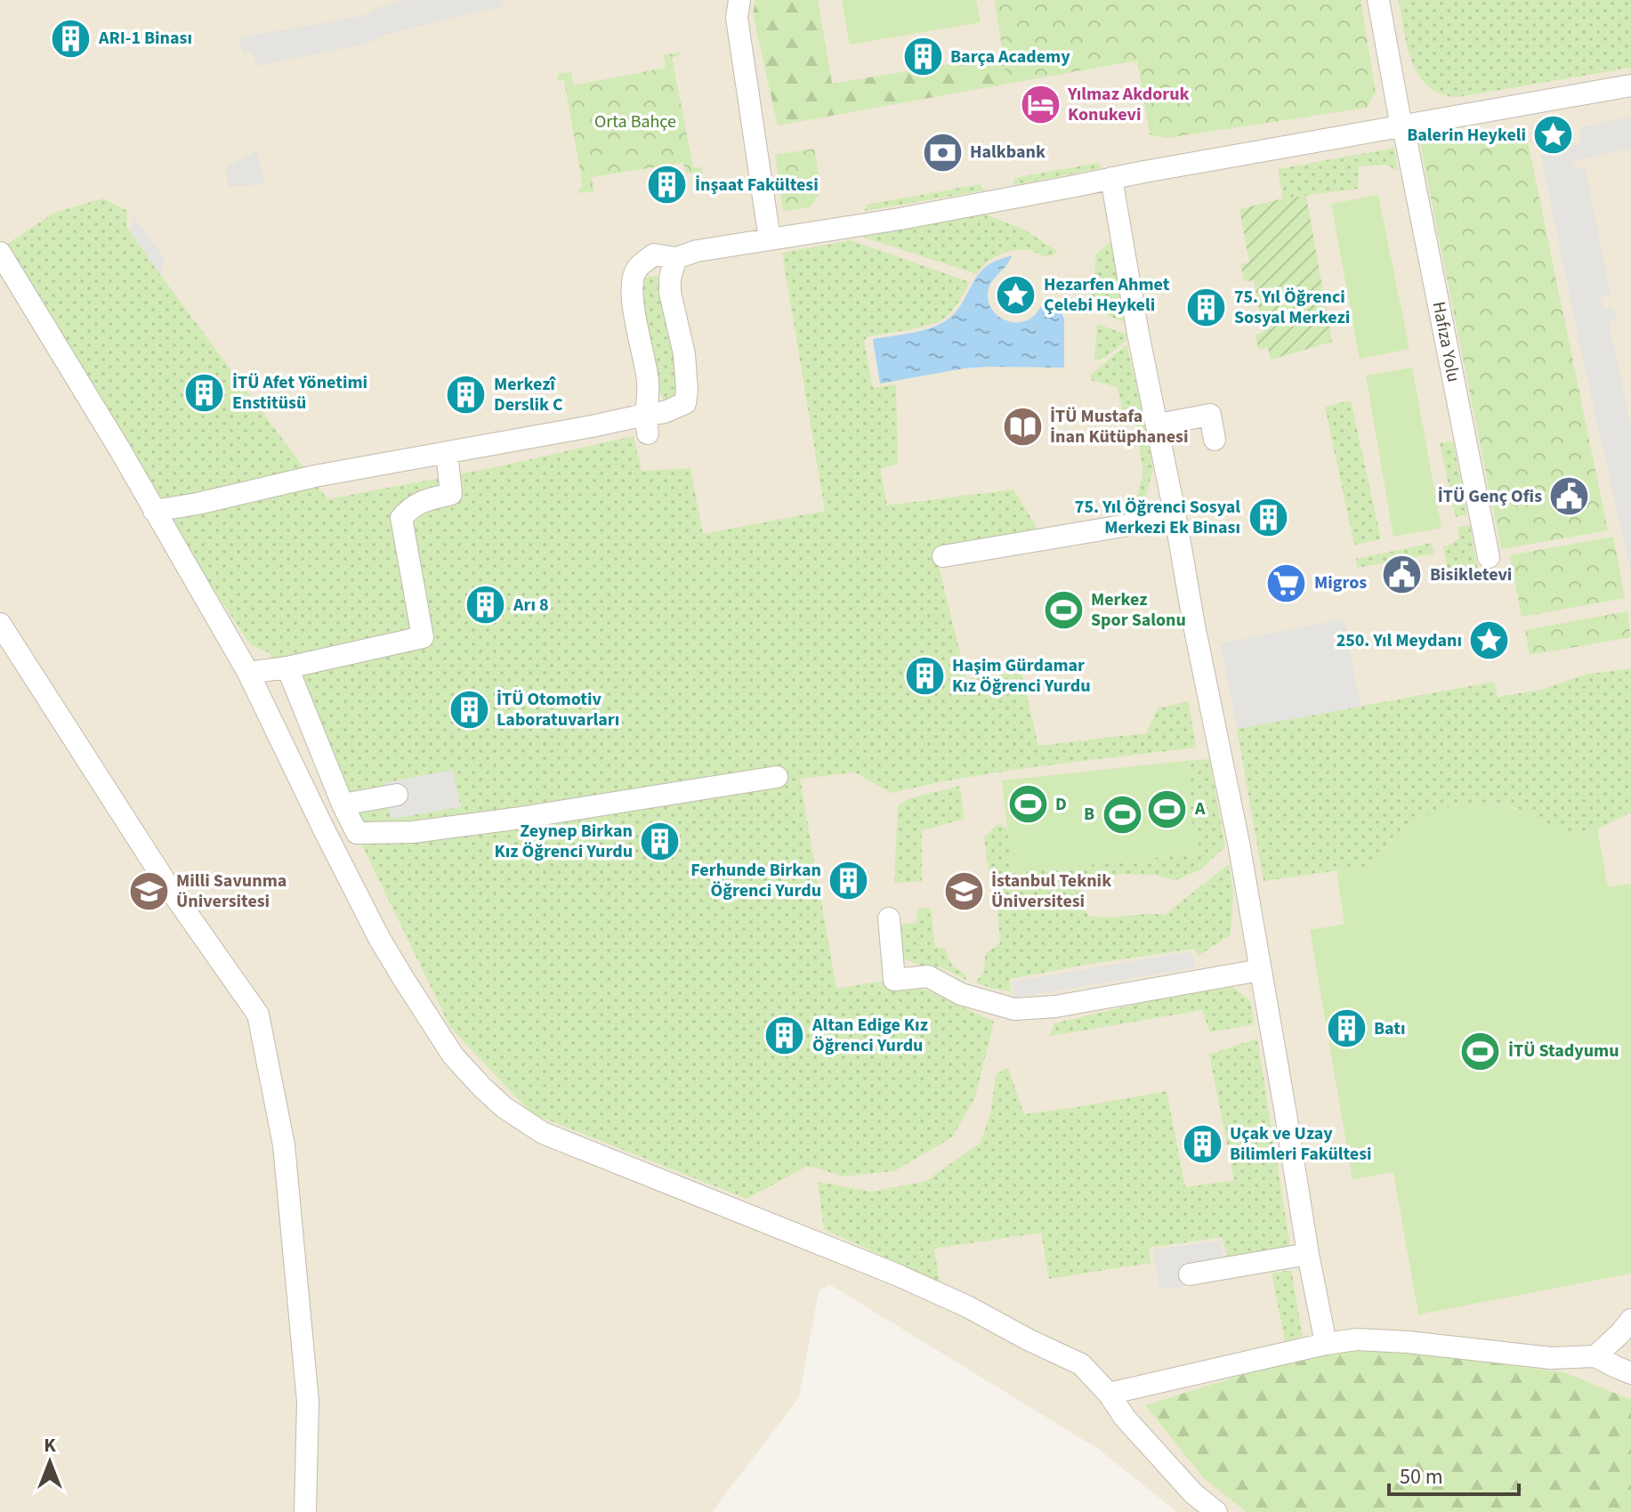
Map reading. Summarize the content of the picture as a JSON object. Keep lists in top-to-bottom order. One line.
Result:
{"streets":{"street":["Hafıza Yolu"]},"parks":["Orta Bahçe"],"places":{"building":["ARI-1 Binası","Barça Academy","İnşaat Fakültesi","75. Yıl Öğrenci Sosyal Merkezi","İTÜ Afet Yönetimi Enstitüsü","Merkezî Derslik C","75. Yıl Öğrenci Sosyal Merkezi Ek Binası","Arı 8","Haşim Gürdamar Kız Öğrenci Yurdu","İTÜ Otomotiv Laboratuvarları","Zeynep Birkan Kız Öğrenci Yurdu","Ferhunde Birkan Öğrenci Yurdu","Batı","Altan Edige Kız Öğrenci Yurdu","Uçak ve Uzay Bilimleri Fakültesi"],"hotel":["Yılmaz Akdoruk Konukevi"],"place":["Balerin Heykeli","Hezarfen Ahmet Çelebi Heykeli","250. Yıl Meydanı"],"bank":["Halkbank"],"library":["İTÜ Mustafa İnan Kütüphanesi"],"public building":["İTÜ Genç Ofis","Bisikletevi"],"supermarket":["Migros"],"sports":["Merkez Spor Salonu","D","A","B","İTÜ Stadyumu"],"school or university":["Milli Savunma Üniversitesi","İstanbul Teknik Üniversitesi"]},"scale_bar":"50 m","north":"top"}
